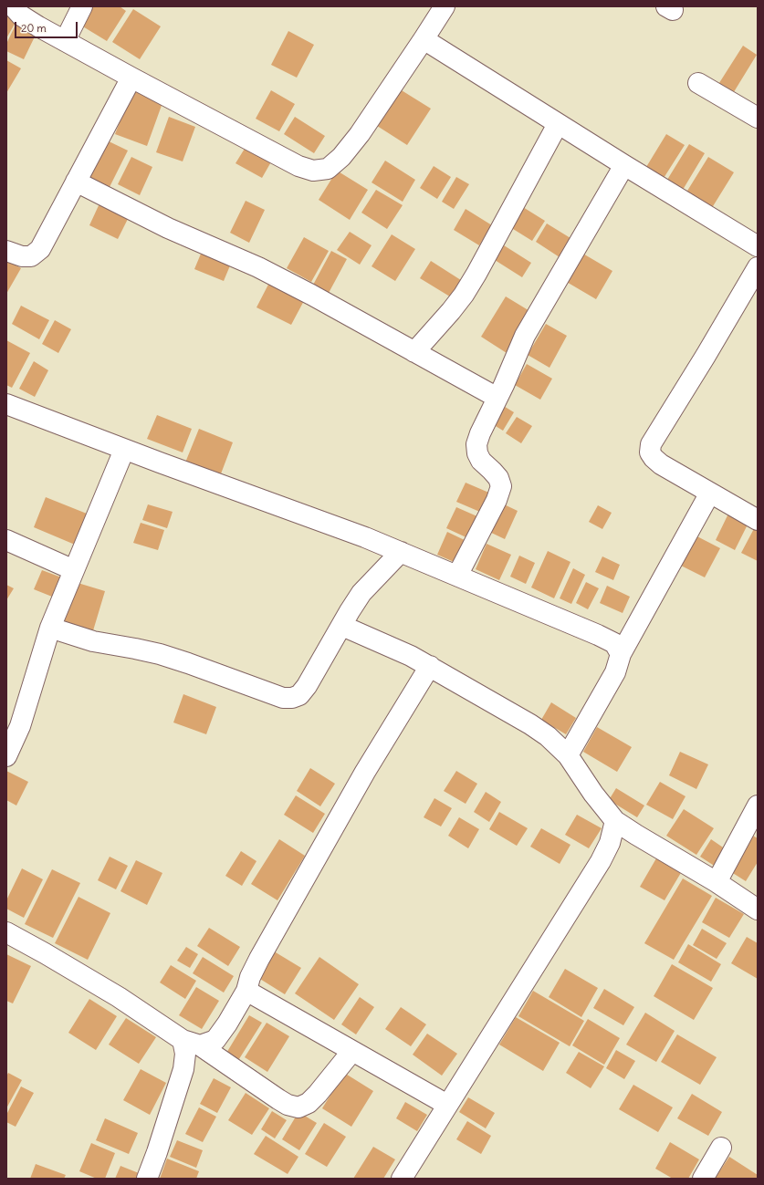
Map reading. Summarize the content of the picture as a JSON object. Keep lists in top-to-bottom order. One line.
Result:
{"scale_bar":"20 m"}
